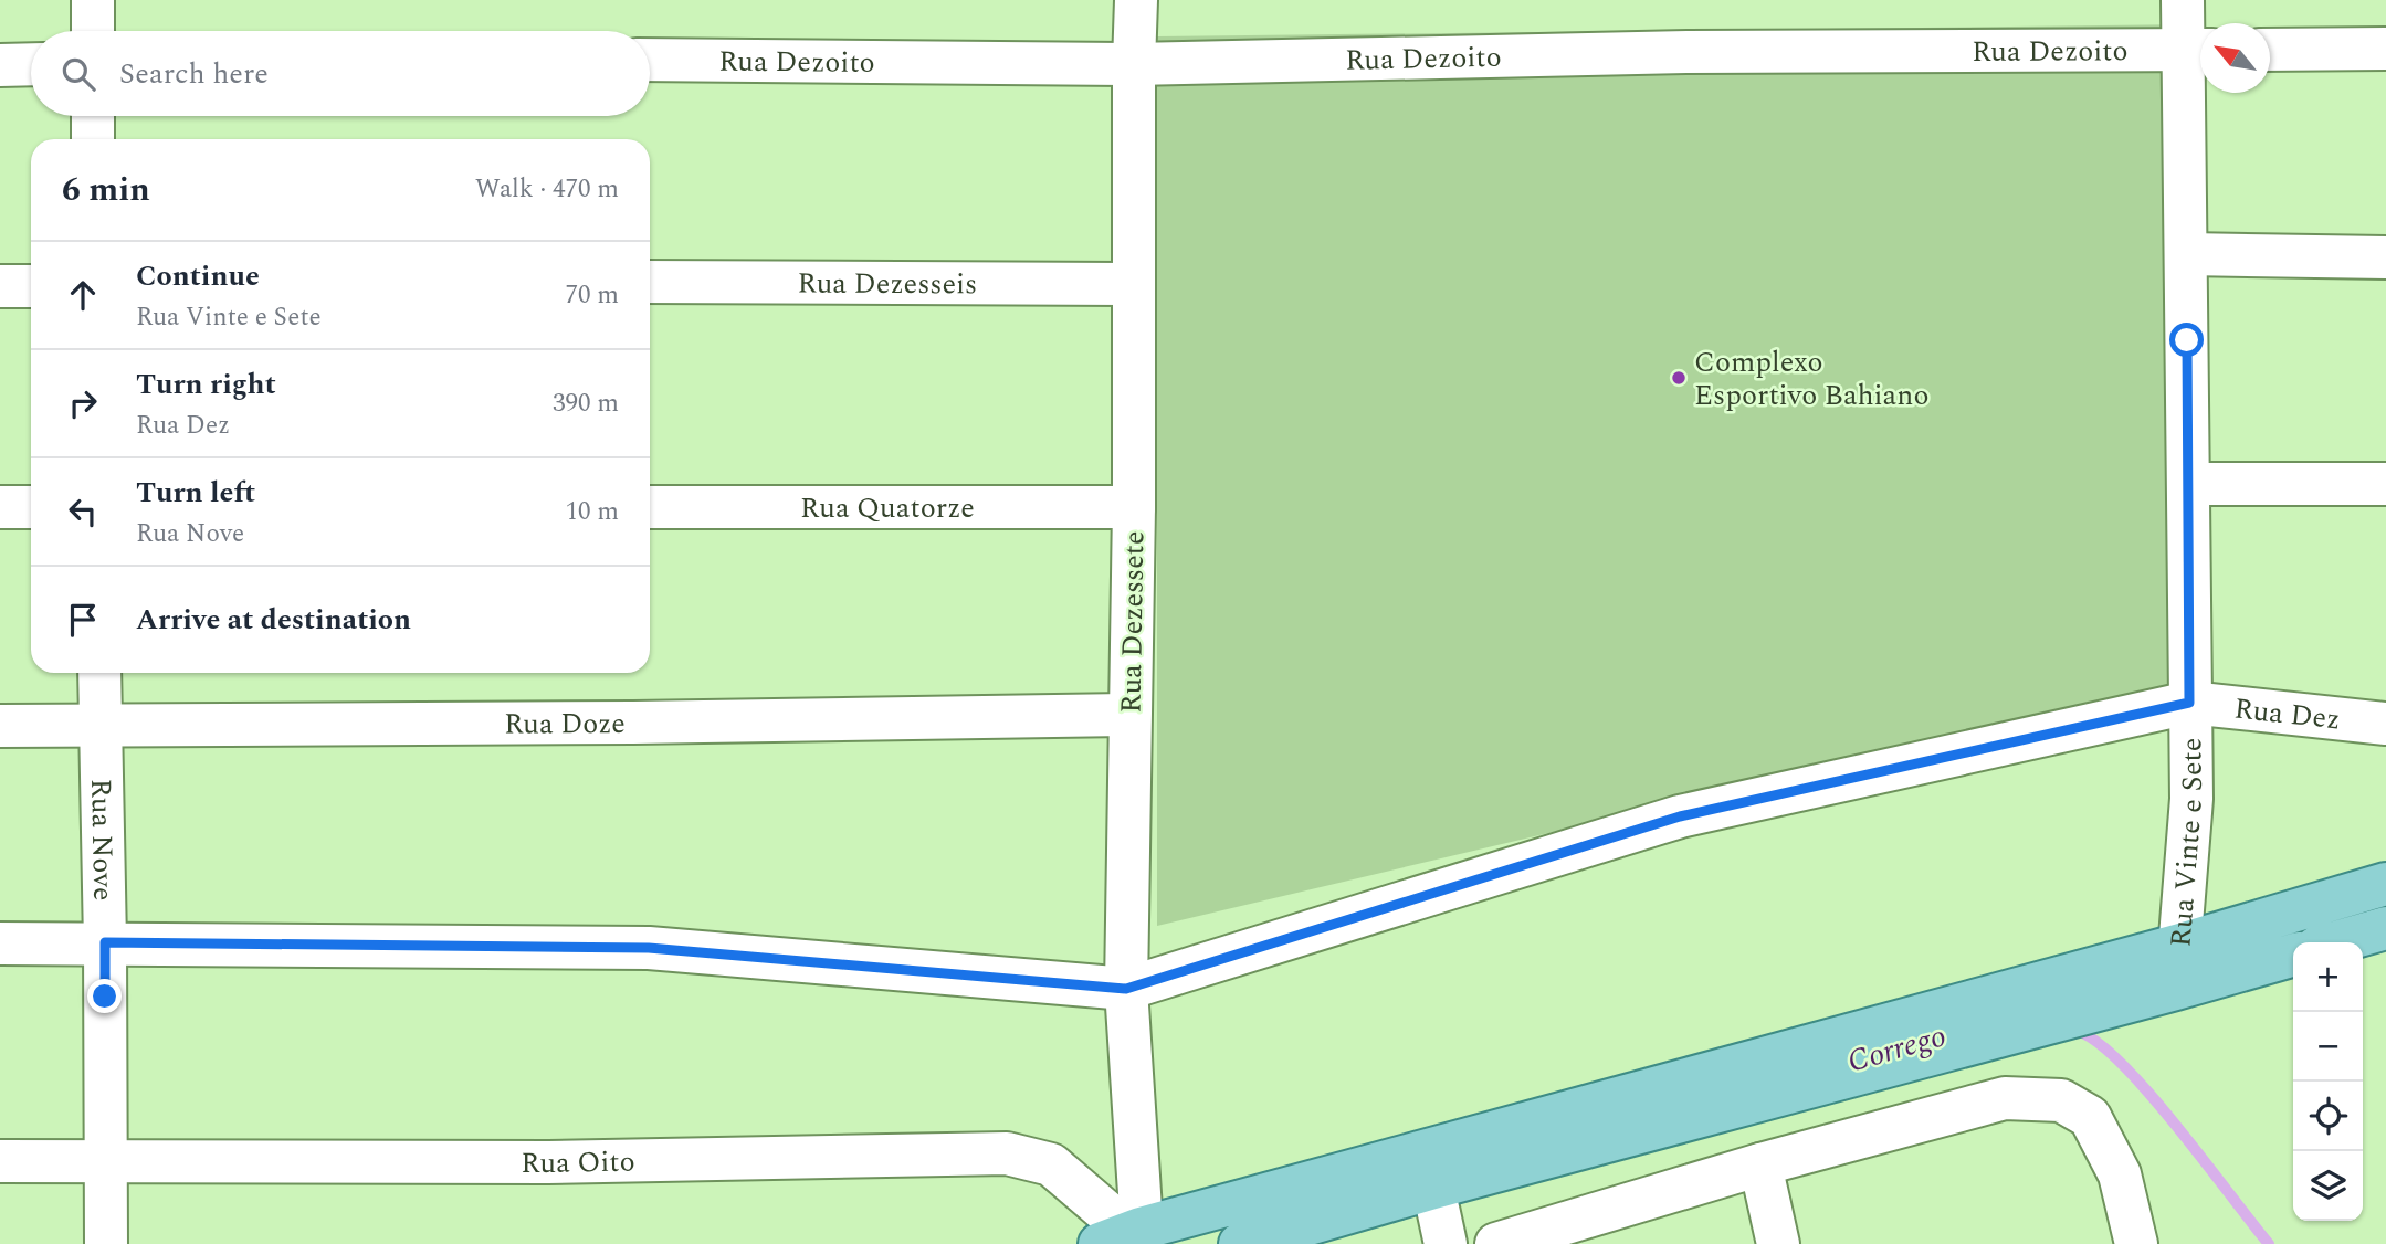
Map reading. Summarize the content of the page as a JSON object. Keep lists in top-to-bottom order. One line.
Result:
{"streets":{"street":["Rua Dezoito","Rua Dezesseis","Rua Quatorze","Rua Dezessete","Rua Dez","Rua Doze","Rua Nove","Rua Vinte e Sete","Rua Oito"]},"crossings":[["Rua Dezoito","Rua Dezessete"],["Rua Dezoito","Rua Vinte e Sete"],["Rua Dezesseis","Rua Dezessete"],["Rua Quatorze","Rua Dezessete"],["Rua Dezessete","Rua Dez"],["Rua Dezessete","Rua Doze"],["Rua Dezessete","Rua Oito"],["Rua Dez","Rua Nove"],["Rua Dez","Rua Vinte e Sete"],["Rua Doze","Rua Nove"],["Rua Nove","Rua Oito"]],"water":["Corrego"],"places":["Complexo Esportivo Bahiano"],"north":"top left","page":{"search":"Search here","heading":["6 min","Walk · 470 m"],"list":[["Continue","Rua Vinte e Sete","70 m"],["Turn right","Rua Dez","390 m"],["Turn left","Rua Nove","10 m"],"Arrive at destination"],"map_buttons":["+","−"]}}
